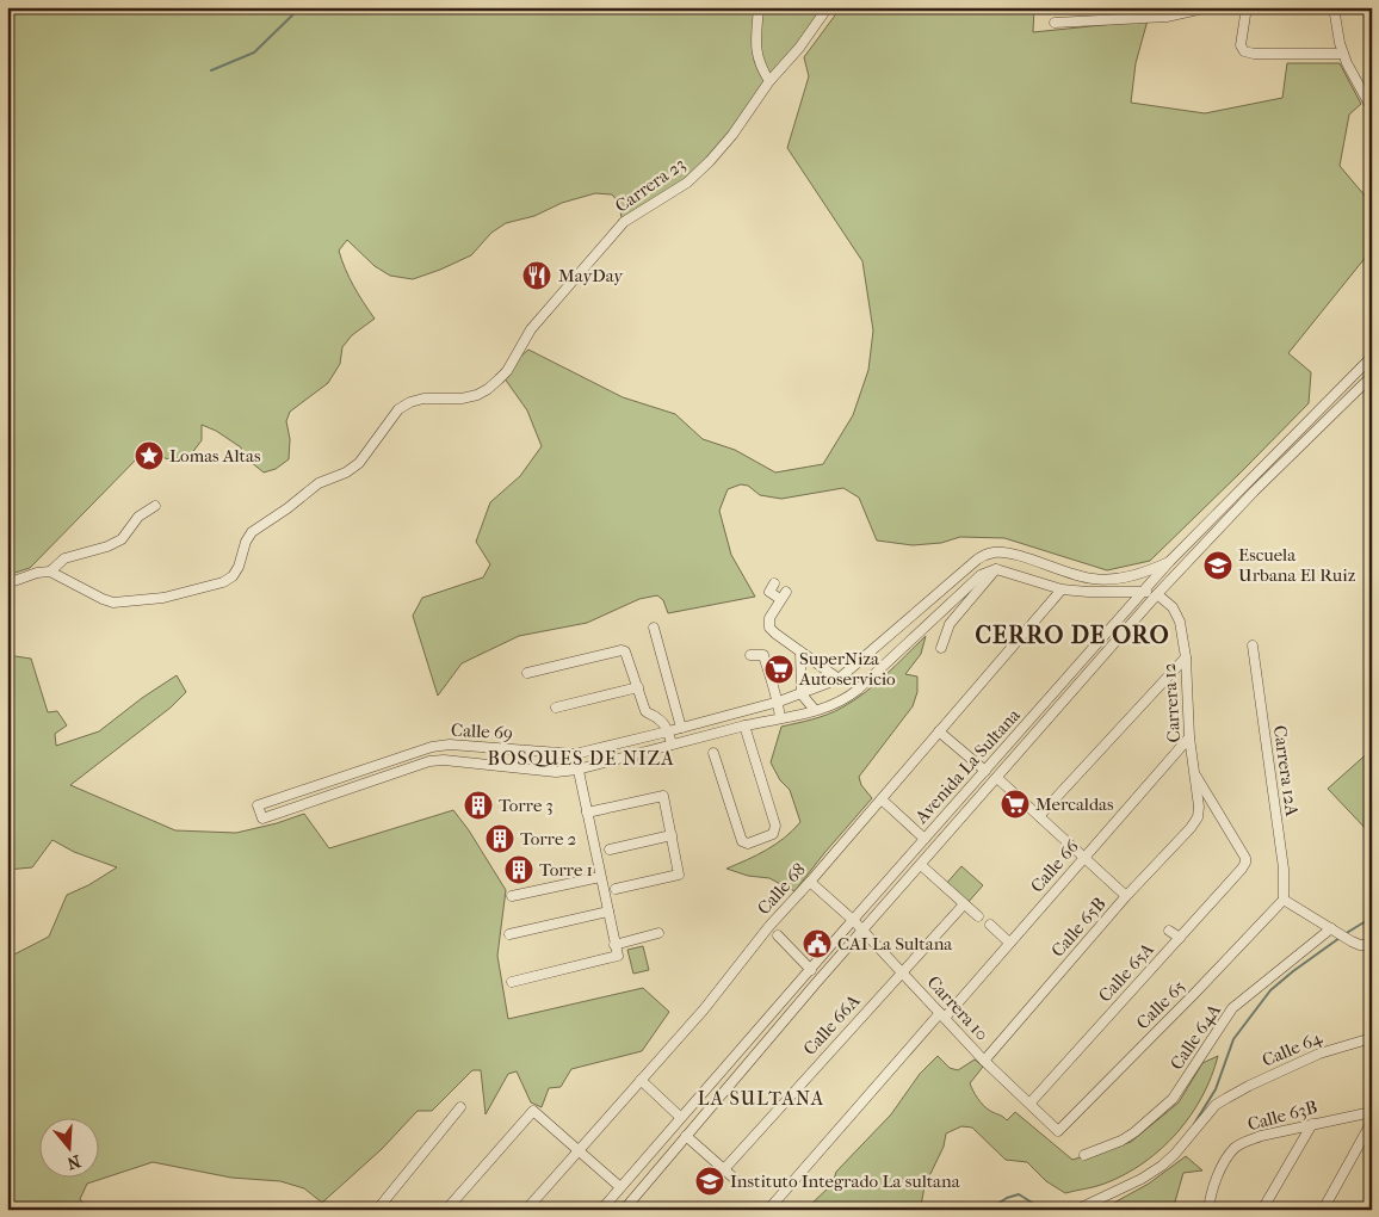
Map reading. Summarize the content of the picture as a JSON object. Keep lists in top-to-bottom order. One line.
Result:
{"streets":{"street":["Carrera 23","Carrera 12","Calle 69","Avenida La Sultana","Carrera 12A","Calle 66","Calle 68","Calle 65B","Calle 65A","Calle 65","Carrera 10","Calle 66A","Calle 64A","Calle 64","Calle 63B"]},"crossings":[["Carrera 12","Avenida La Sultana"],["Carrera 12","Calle 66"],["Carrera 12","Calle 65B"],["Carrera 12","Calle 65A"],["Avenida La Sultana","Carrera 10"],["Carrera 12A","Calle 65"],["Calle 66","Carrera 10"],["Calle 68","Carrera 10"],["Calle 65B","Carrera 10"],["Calle 65A","Carrera 10"],["Calle 65","Carrera 10"],["Carrera 10","Calle 66A"]],"districts":["CERRO DE ORO","BOSQUES DE NIZA","LA SULTANA"],"places":{"restaurant":["MayDay"],"place":["Lomas Altas"],"school or university":["Escuela Urbana El Ruiz","Instituto Integrado La sultana"],"supermarket":["SuperNiza Autoservicio","Mercaldas"],"building":["Torre 3","Torre 2","Torre 1"],"public building":["CAI La Sultana"]},"north":"bottom"}
